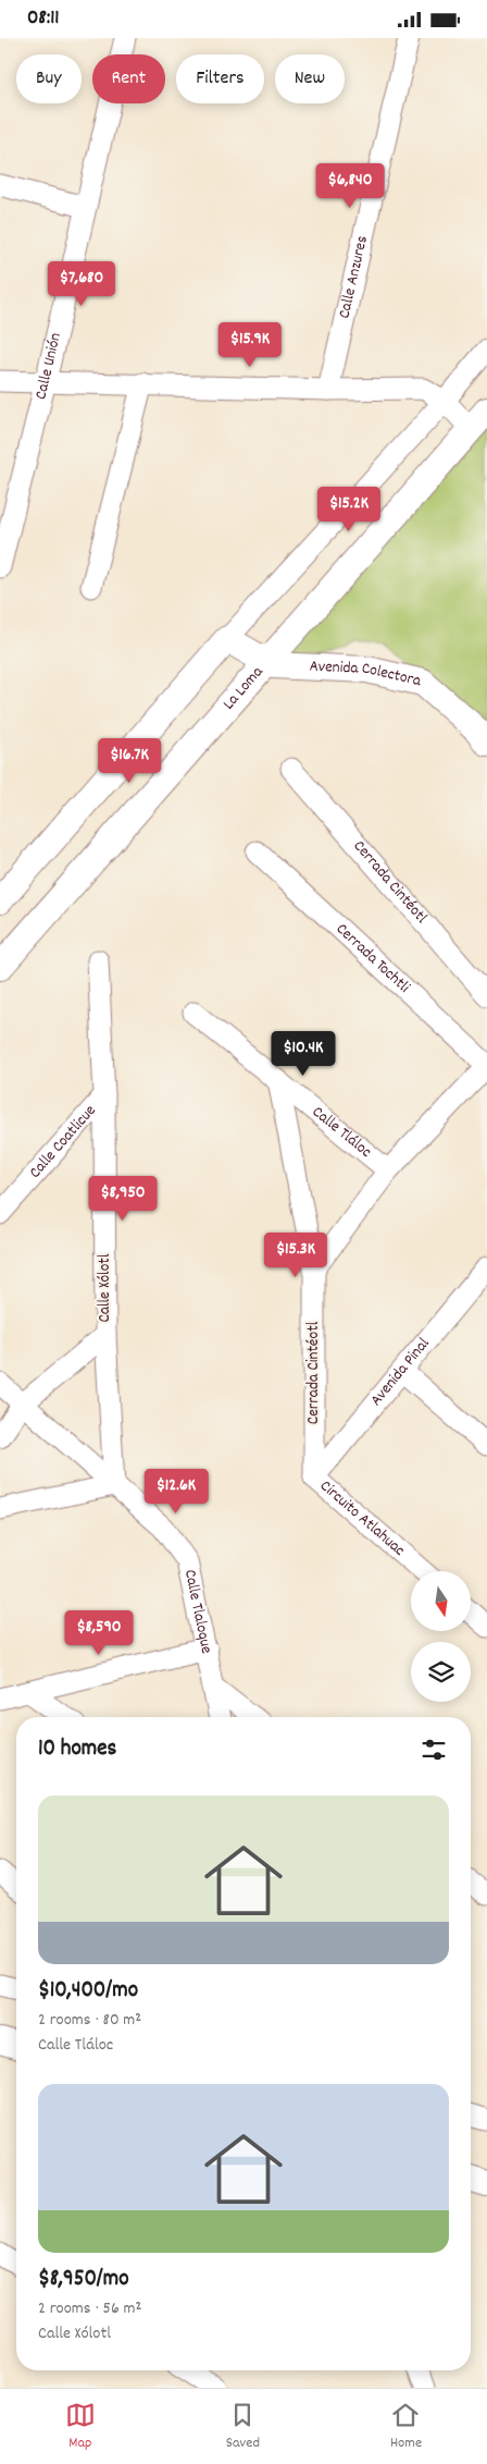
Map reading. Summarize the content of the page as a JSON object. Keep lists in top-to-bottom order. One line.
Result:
{"streets":{"street":["Calle Anzures","Calle Unión","Avenida Colectora","La Loma","Cerrada Cintéotl","Cerrada Tochtli","Calle Tláloc","Calle Coatlicue","Calle Xólotl","Avenida Pinal","Circuito Atlahuac","Calle Tlaloque"]},"crossings":[["Avenida Colectora","La Loma"],["Cerrada Cintéotl","Calle Tláloc"],["Cerrada Cintéotl","Avenida Pinal"],["Cerrada Cintéotl","Circuito Atlahuac"],["Calle Coatlicue","Calle Xólotl"],["Calle Xólotl","Calle Tlaloque"],["Avenida Pinal","Circuito Atlahuac"]],"north":"bottom","page":{"status":"08:11","chip":["Buy","Rent","Filters","New"],"price":["$6,840","$7,680","$15.9K","$15.2K","$16.7K","$10.4K","$8,950","$15.3K","$12.6K","$8,590"],"heading":"10 homes","list":[{"name":"$10,400/mo","note":"2 rooms · 80 m² · Calle Tláloc"},{"name":"$8,950/mo","note":"2 rooms · 56 m² · Calle Xólotl"}],"tabs":["Map","Saved","Home"]}}
